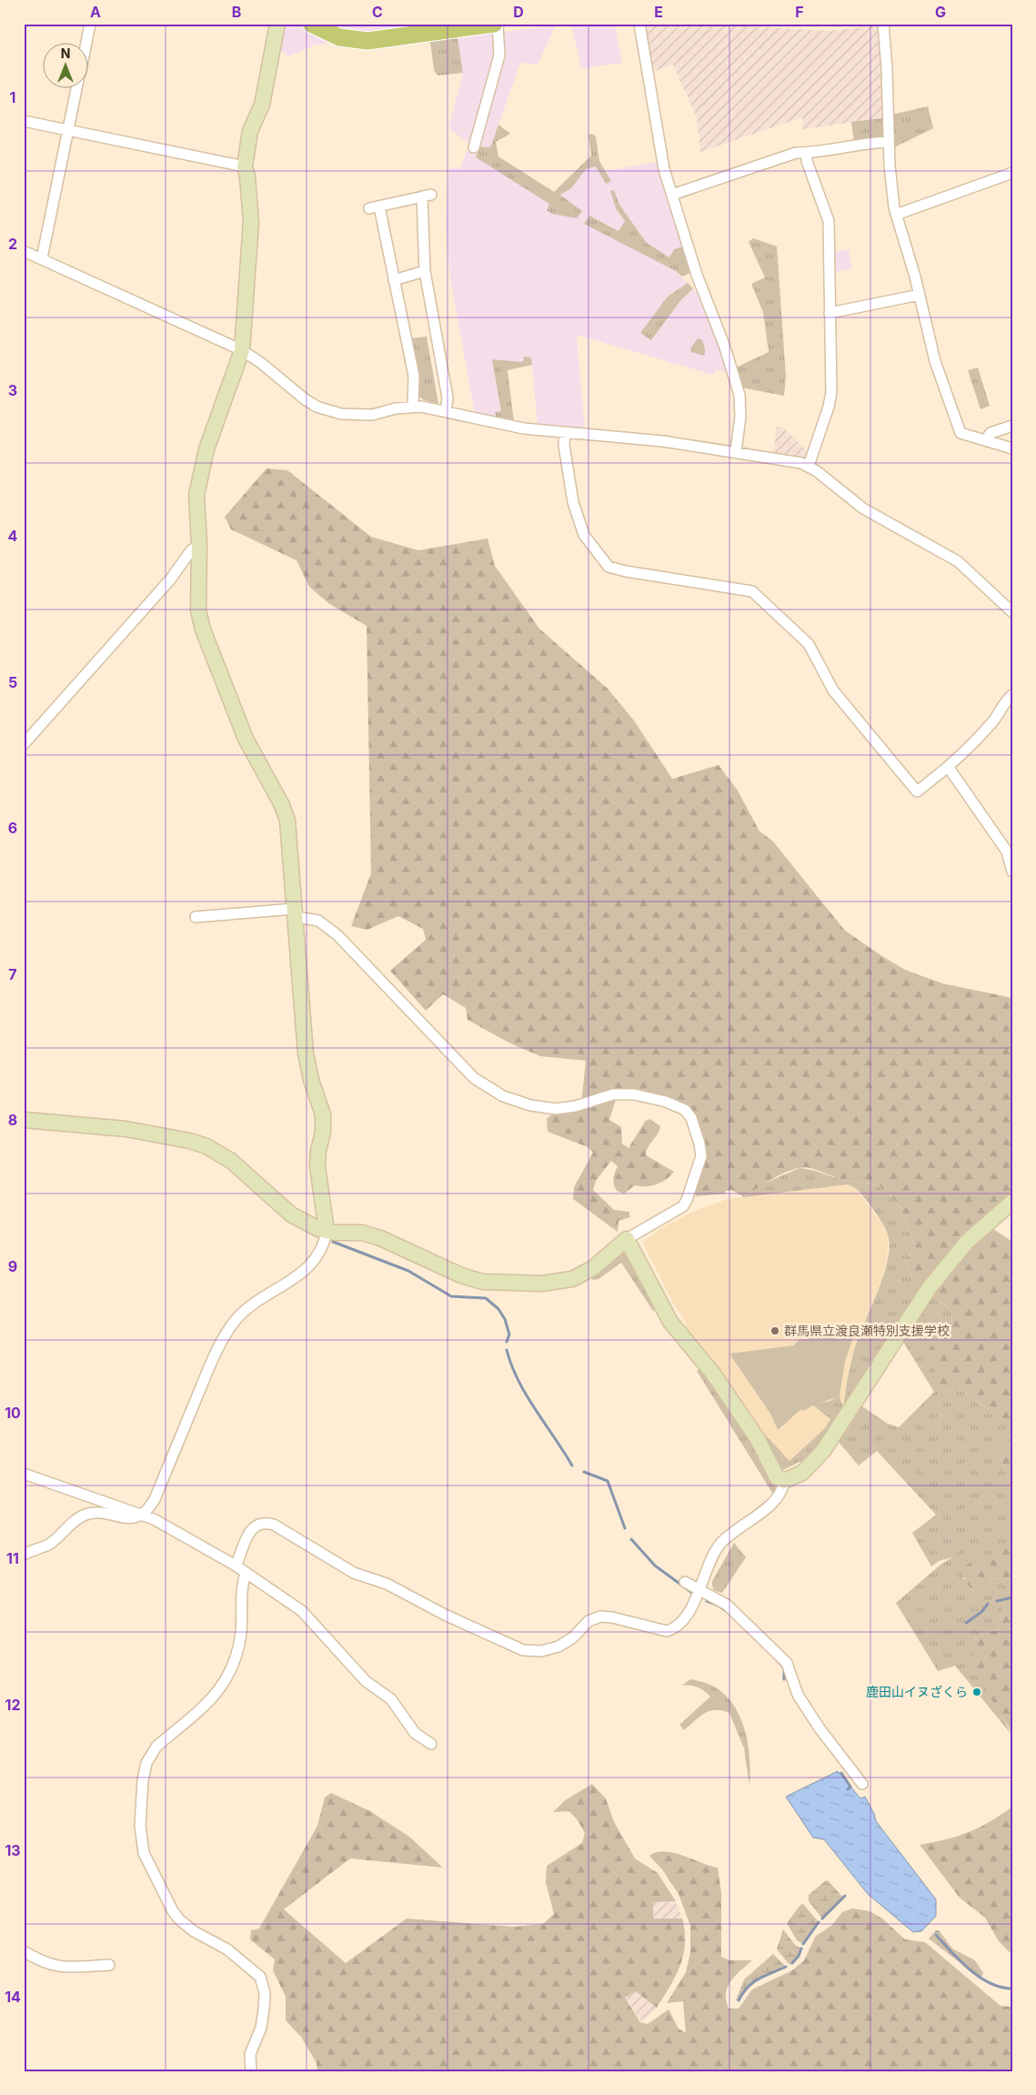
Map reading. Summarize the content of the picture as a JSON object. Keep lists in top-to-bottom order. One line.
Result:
{"places":["群馬県立渡良瀬特別支援学校","鹿田山イヌざくら"],"north":"top","grid":{"columns":["A","B","C","D","E","F","G"],"rows":["1","2","3","4","5","6","7","8","9","10","11","12","13","14"]}}
